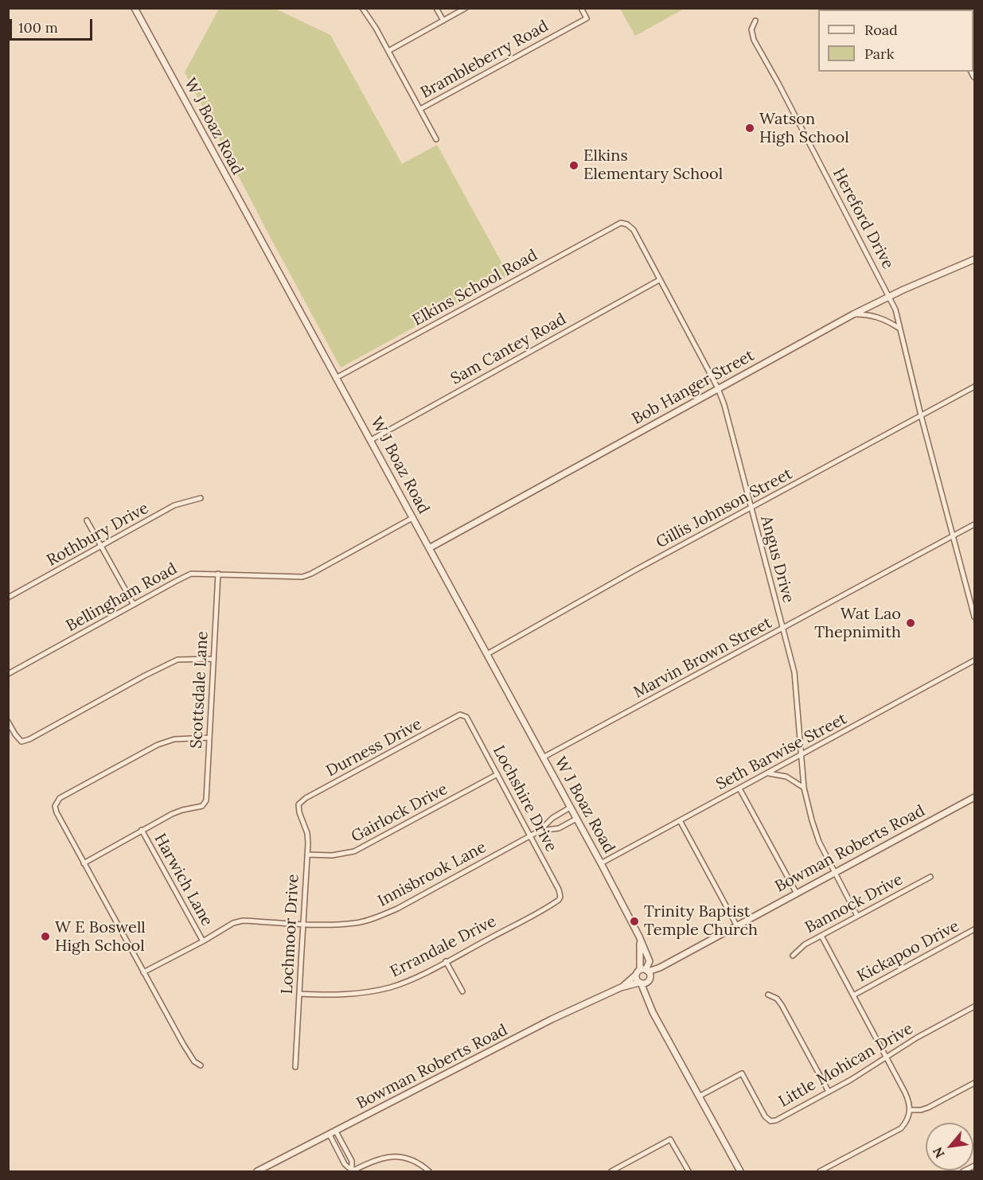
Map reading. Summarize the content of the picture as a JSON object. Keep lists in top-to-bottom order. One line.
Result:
{"streets":{"street":["Brambleberry Road","W J Boaz Road","Hereford Drive","Elkins School Road","Sam Cantey Road","Bob Hanger Street","Gillis Johnson Street","Rothbury Drive","Angus Drive","Bellingham Road","Marvin Brown Street","Scottsdale Lane","Durness Drive","Seth Barwise Street","Lochshire Drive","Gairlock Drive","Bowman Roberts Road","Innisbrook Lane","Harwich Lane","Bannock Drive","Lochmoor Drive","Errandale Drive","Kickapoo Drive","Little Mohican Drive"]},"crossings":[["W J Boaz Road","Elkins School Road"],["W J Boaz Road","Sam Cantey Road"],["W J Boaz Road","Bob Hanger Street"],["W J Boaz Road","Gillis Johnson Street"],["W J Boaz Road","Bellingham Road"],["W J Boaz Road","Marvin Brown Street"],["W J Boaz Road","Seth Barwise Street"],["W J Boaz Road","Bowman Roberts Road"],["W J Boaz Road","Innisbrook Lane"],["W J Boaz Road","Little Mohican Drive"],["Hereford Drive","Bob Hanger Street"],["Hereford Drive","Gillis Johnson Street"],["Hereford Drive","Marvin Brown Street"],["Elkins School Road","Angus Drive"],["Sam Cantey Road","Angus Drive"],["Bob Hanger Street","Angus Drive"],["Gillis Johnson Street","Angus Drive"],["Angus Drive","Marvin Brown Street"],["Angus Drive","Seth Barwise Street"],["Angus Drive","Bowman Roberts Road"],["Angus Drive","Bannock Drive"],["Bellingham Road","Scottsdale Lane"],["Scottsdale Lane","Harwich Lane"],["Durness Drive","Lochshire Drive"],["Durness Drive","Lochmoor Drive"],["Lochshire Drive","Gairlock Drive"],["Lochshire Drive","Innisbrook Lane"],["Lochshire Drive","Errandale Drive"],["Gairlock Drive","Lochmoor Drive"],["Innisbrook Lane","Harwich Lane"],["Innisbrook Lane","Lochmoor Drive"],["Lochmoor Drive","Errandale Drive"]],"places":["Watson High School","Elkins Elementary School","Wat Lao Thepnimith","Trinity Baptist Temple Church","W E Boswell High School"],"legend":["Road","Park"],"scale_bar":"100 m","north":"bottom left"}
